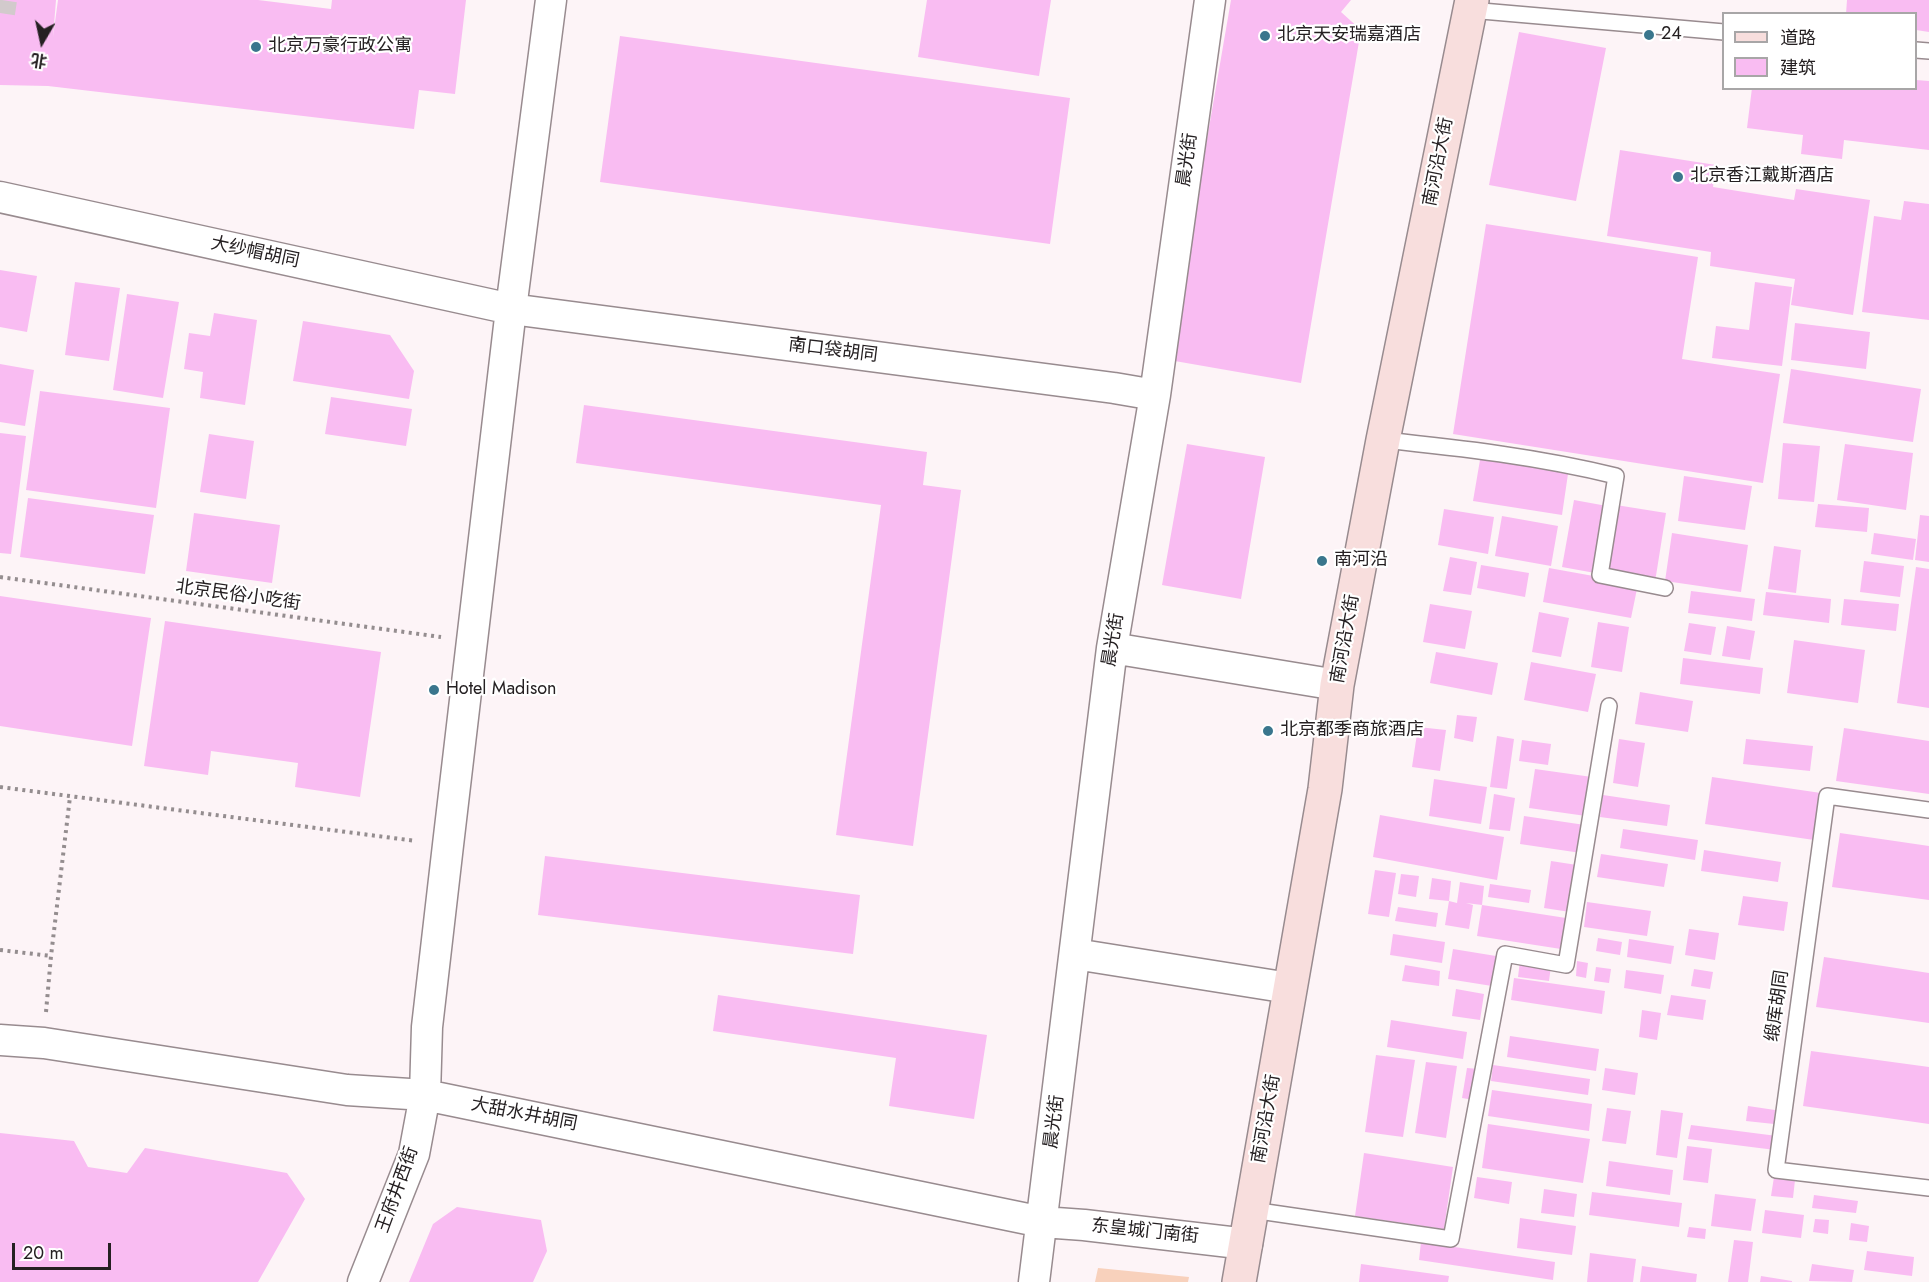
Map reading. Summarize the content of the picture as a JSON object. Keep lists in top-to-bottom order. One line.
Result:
{"streets":{"main road":["南河沿大街"],"street":["晨光街","大纱帽胡同","南口袋胡同","大甜水井胡同","王府井西街","东皇城门南街"],"lane":["缎库胡同"],"path":["北京民俗小吃街"]},"crossings":[["晨光街","南口袋胡同"],["晨光街","大甜水井胡同"],["晨光街","东皇城门南街"],["南河沿大街","东皇城门南街"],["大纱帽胡同","南口袋胡同"],["大纱帽胡同","王府井西街"],["南口袋胡同","王府井西街"],["北京民俗小吃街","王府井西街"],["大甜水井胡同","王府井西街"],["大甜水井胡同","东皇城门南街"]],"places":["24","北京天安瑞嘉酒店","北京万豪行政公寓","北京香江戴斯酒店","南河沿","Hotel Madison","北京都季商旅酒店"],"legend":["道路","建筑"],"scale_bar":"20 m","north":"bottom"}
